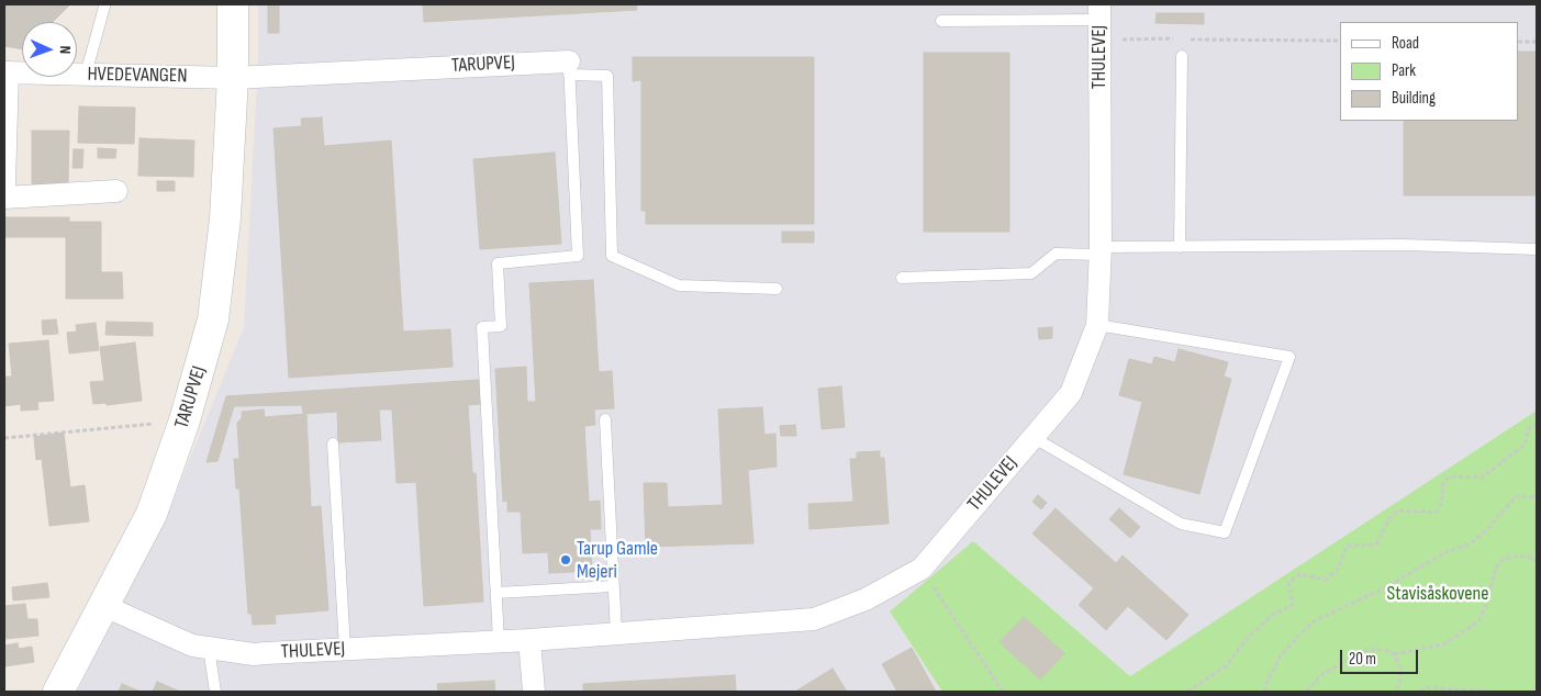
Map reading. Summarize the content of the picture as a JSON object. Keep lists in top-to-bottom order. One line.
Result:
{"streets":{"street":["THULEVEJ","TARUPVEJ","HVEDEVANGEN"]},"crossings":[["THULEVEJ","TARUPVEJ"],["TARUPVEJ","HVEDEVANGEN"]],"parks":["Stavisåskovene"],"places":["Tarup Gamle Mejeri"],"legend":["Road","Park","Building"],"scale_bar":"20 m","north":"right"}
